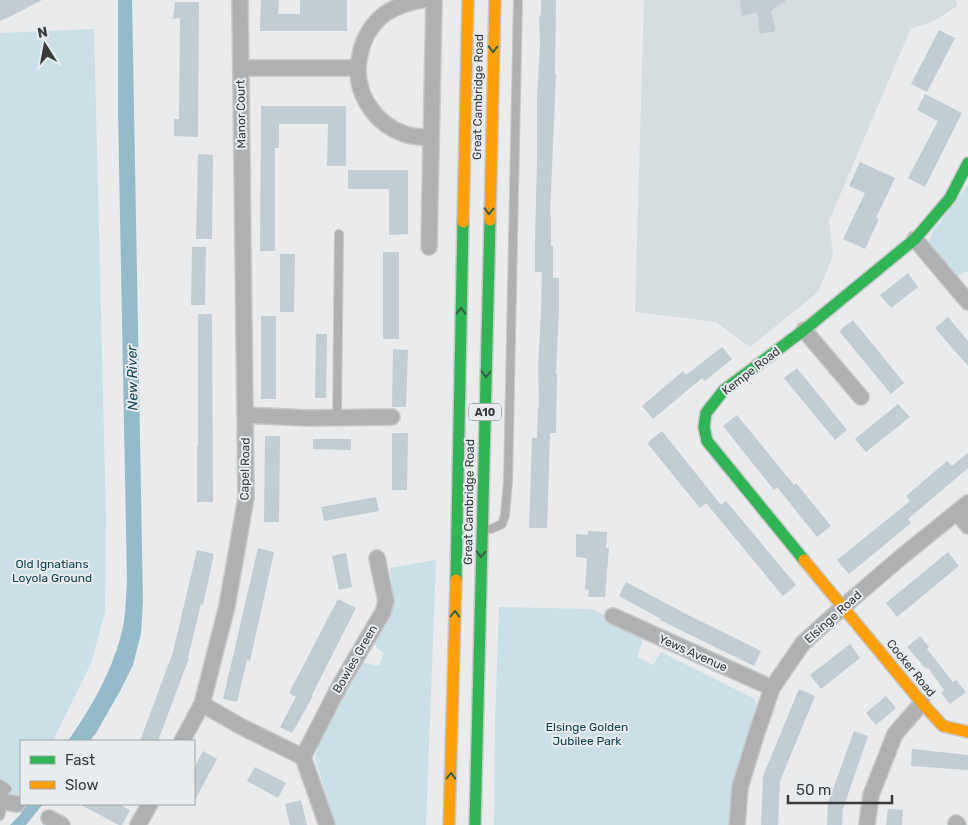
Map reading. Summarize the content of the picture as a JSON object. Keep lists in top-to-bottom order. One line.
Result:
{"streets":{"main road":["Great Cambridge Road","Kempe Road","A10","Cocker Road"],"street":["Manor Court","Capel Road","Elsinge Road","Yews Avenue","Bowles Green"]},"crossings":[["Manor Court","Capel Road"],["Kempe Road","Elsinge Road"],["Kempe Road","Cocker Road"],["Elsinge Road","Yews Avenue"],["Elsinge Road","Cocker Road"]],"water":["New River"],"parks":["Old Ignatians Loyola Ground","Elsinge Golden Jubilee Park"],"legend":["Fast","Slow"],"scale_bar":"50 m","north":"top"}
